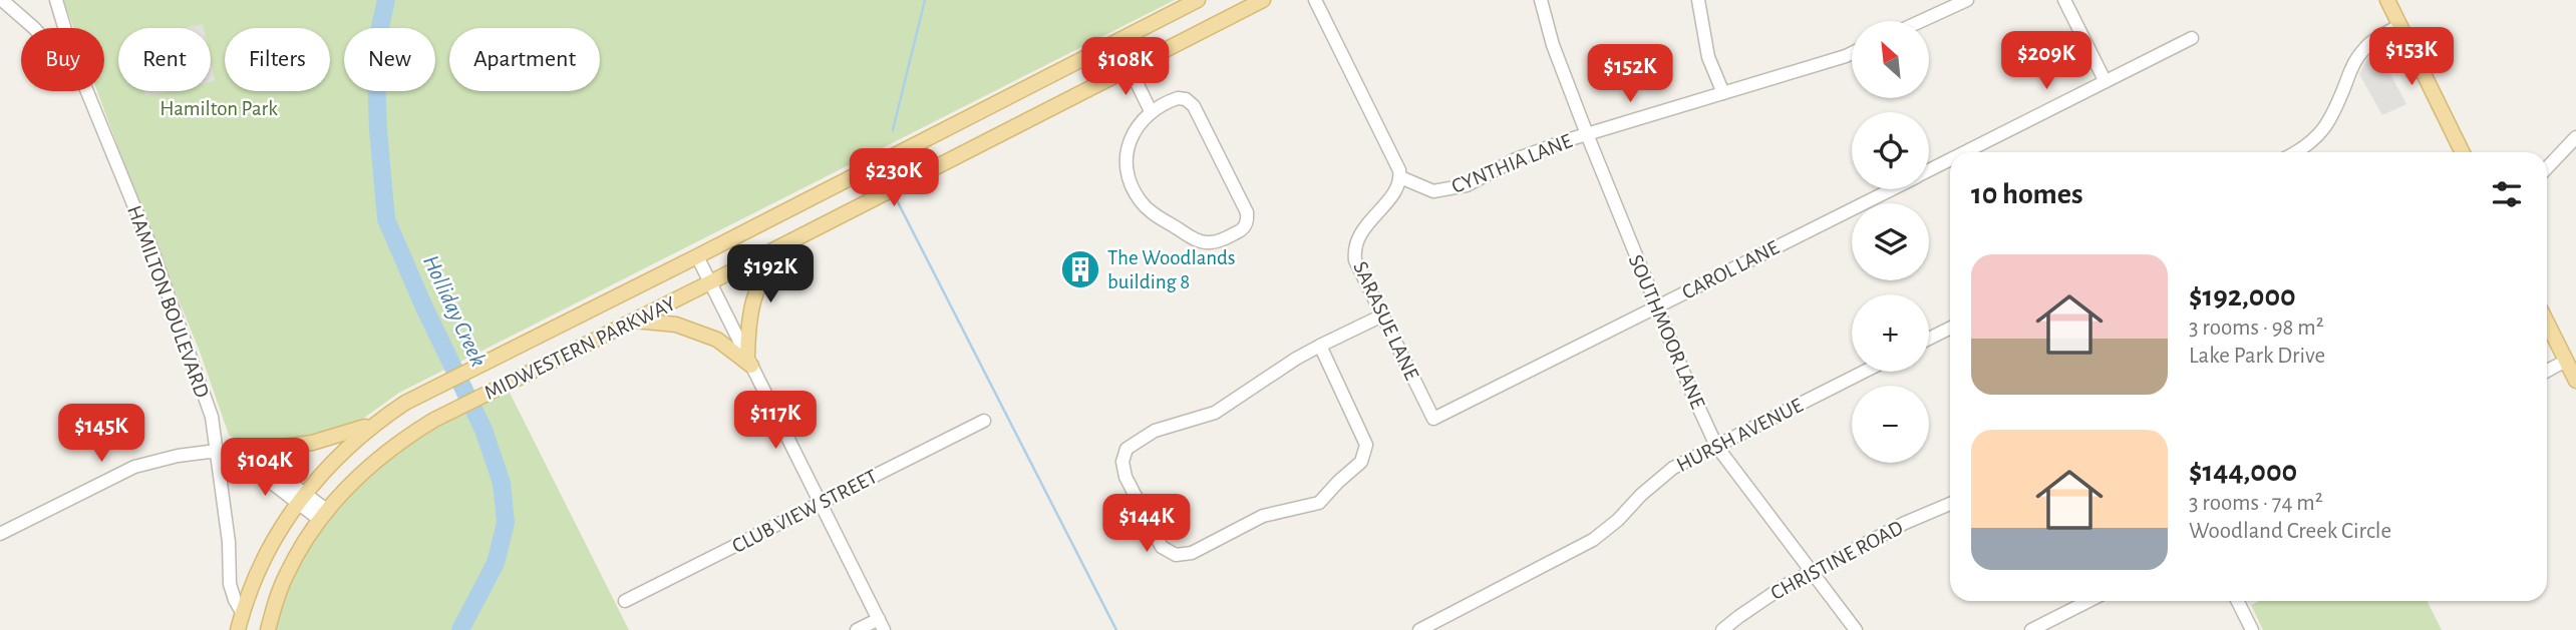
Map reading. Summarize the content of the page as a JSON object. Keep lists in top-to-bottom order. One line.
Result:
{"streets":{"main road":["MIDWESTERN PARKWAY"],"street":["CYNTHIA LANE","CAROL LANE","HAMILTON BOULEVARD","SARASUE LANE","SOUTHMOOR LANE","HURSH AVENUE","CLUB VIEW STREET","CHRISTINE ROAD"]},"crossings":[["CYNTHIA LANE","SARASUE LANE"],["CYNTHIA LANE","SOUTHMOOR LANE"],["CAROL LANE","SARASUE LANE"],["CAROL LANE","SOUTHMOOR LANE"],["HAMILTON BOULEVARD","MIDWESTERN PARKWAY"],["SOUTHMOOR LANE","HURSH AVENUE"],["SOUTHMOOR LANE","CHRISTINE ROAD"]],"water":["Holliday Creek"],"parks":["Hamilton Park"],"places":{"building":["The Woodlands building 8"]},"north":"top left","page":{"map_buttons":["+","−"],"price":["$153K","$209K","$108K","$152K","$230K","$192K","$117K","$145K","$104K","$144K"],"chip":["Buy","Rent","Filters","New","Apartment"],"heading":"10 homes","list":[{"name":"$192,000","note":"3 rooms · 98 m² · Lake Park Drive"},{"name":"$144,000","note":"3 rooms · 74 m² · Woodland Creek Circle"}]}}
